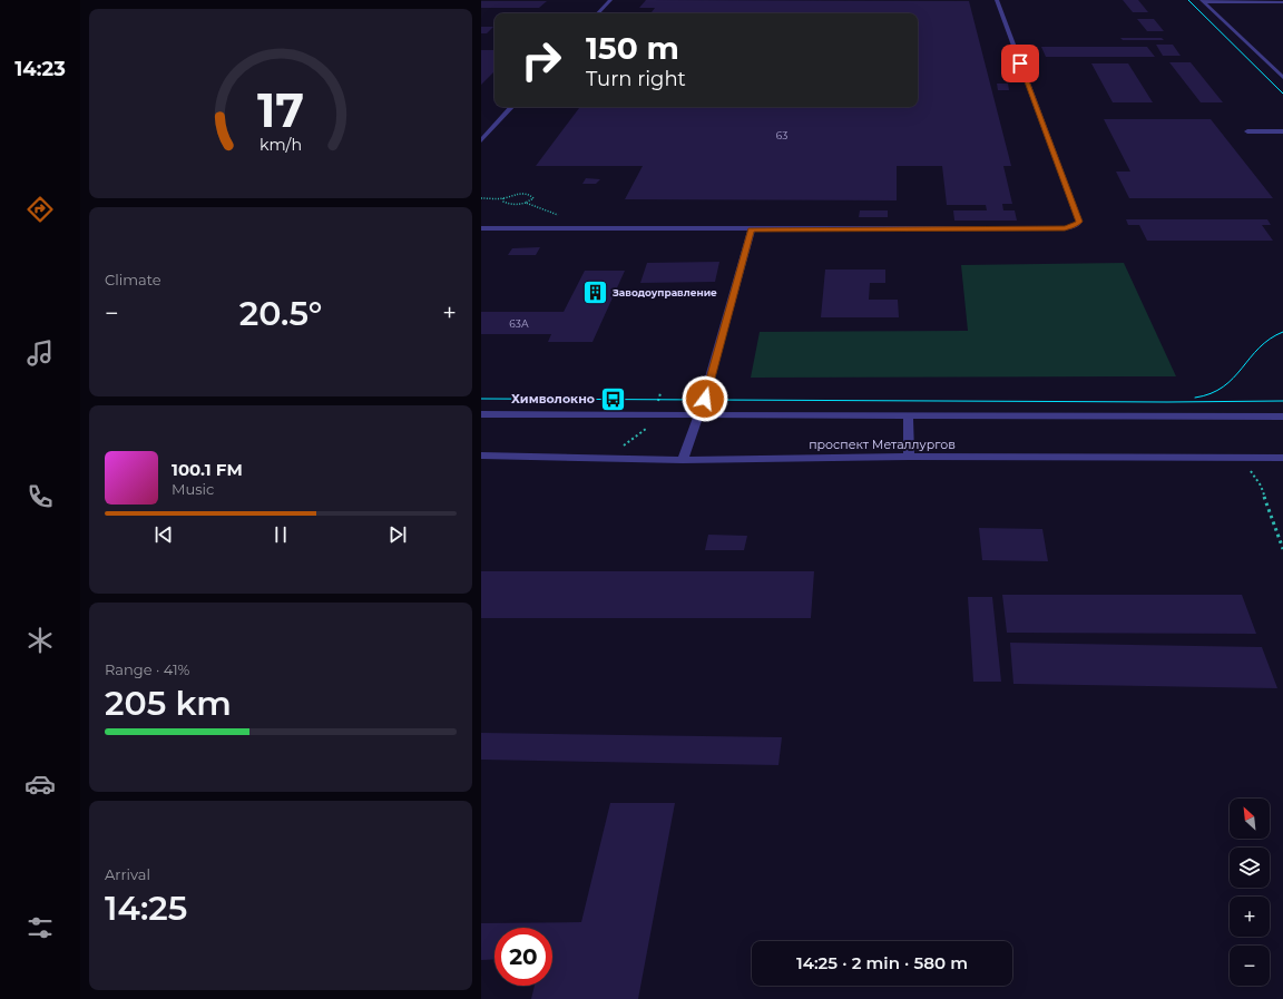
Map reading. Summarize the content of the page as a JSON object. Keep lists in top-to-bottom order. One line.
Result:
{"streets":{"street":["проспект Металлургов"]},"places":{"building":["Заводоуправление"],"bus stop":["Химволокно"]},"house_numbers":["63","63А"],"north":"top left","page":{"tabs":"14:23","turn":["150 m","Turn right"],"tile":["Climate",["Range · 41%","205 km"],["Arrival","14:25"]],"heat":["−","20.5°","+"],"song":["100.1 FM","Music"],"map_buttons":["+","−"],"limit":"20","trip":"14:25 · 2 min · 580 m","gauge":["17","km/h"]}}
